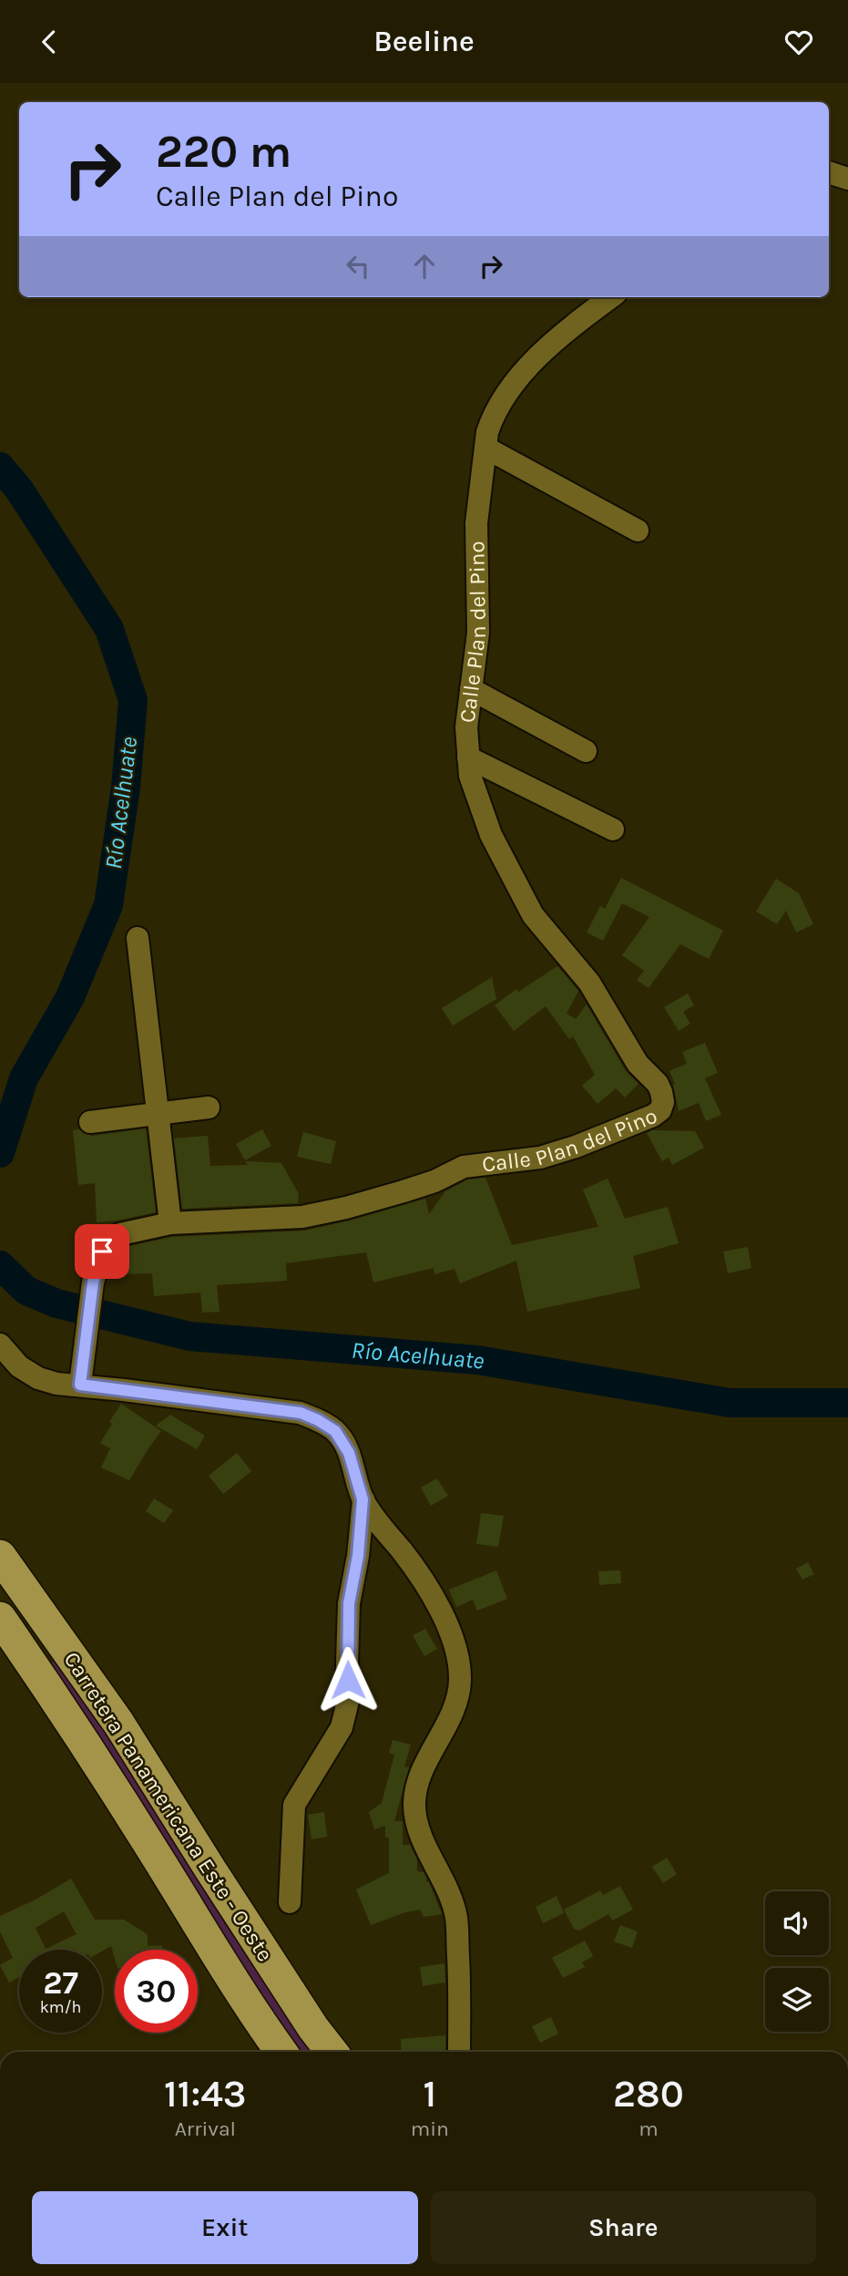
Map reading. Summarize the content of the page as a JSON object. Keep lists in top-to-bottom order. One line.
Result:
{"streets":{"highway":["Carretera Panamericana Este - Oeste"],"street":["Calle Plan del Pino"]},"water":["Río Acelhuate"],"page":{"header":"Beeline","turn":["220 m","Calle Plan del Pino"],"speed":"27 km/h","limit":"30","eta":["11:43","Arrival","1","min","280","m"],"buttons":["Exit","Share"]}}
